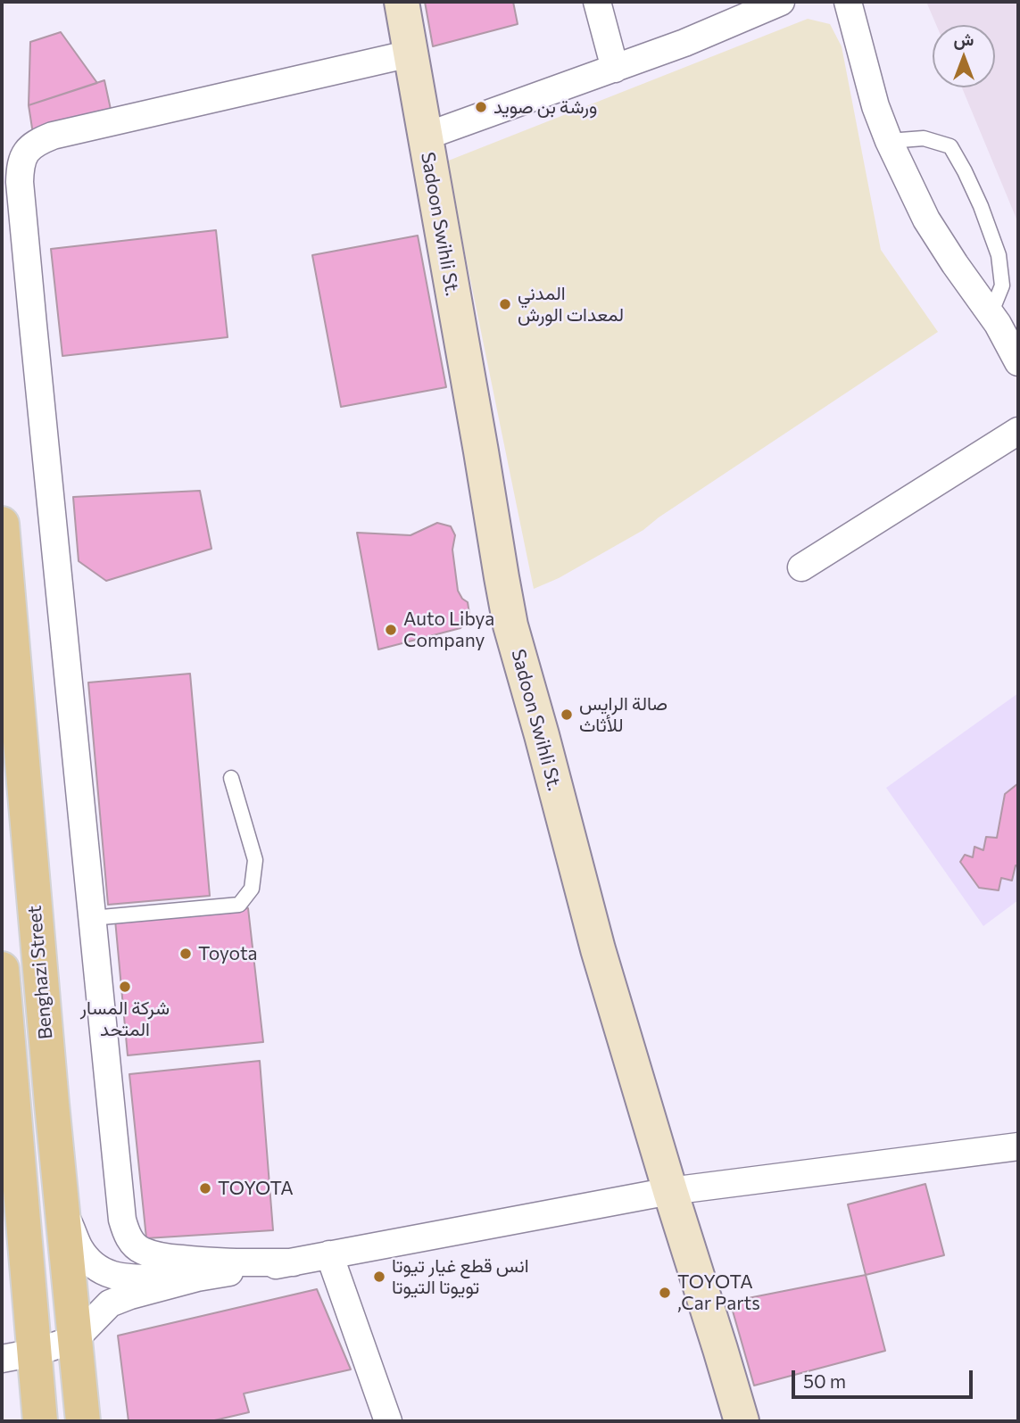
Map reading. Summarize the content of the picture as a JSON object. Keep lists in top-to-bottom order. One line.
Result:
{"streets":{"main road":["Sadoon Swihli St.","Benghazi Street"]},"places":["ورشة بن صويد","المدني لمعدات الورش","Auto Libya Company","صالة الرايس للأثاث","Toyota","شركة المسار المتحد","TOYOTA","انس قطع غيار تيوتا تويوتا التيوتا","TOYOTA ,Car Parts"],"scale_bar":"50 m","north":"top"}
